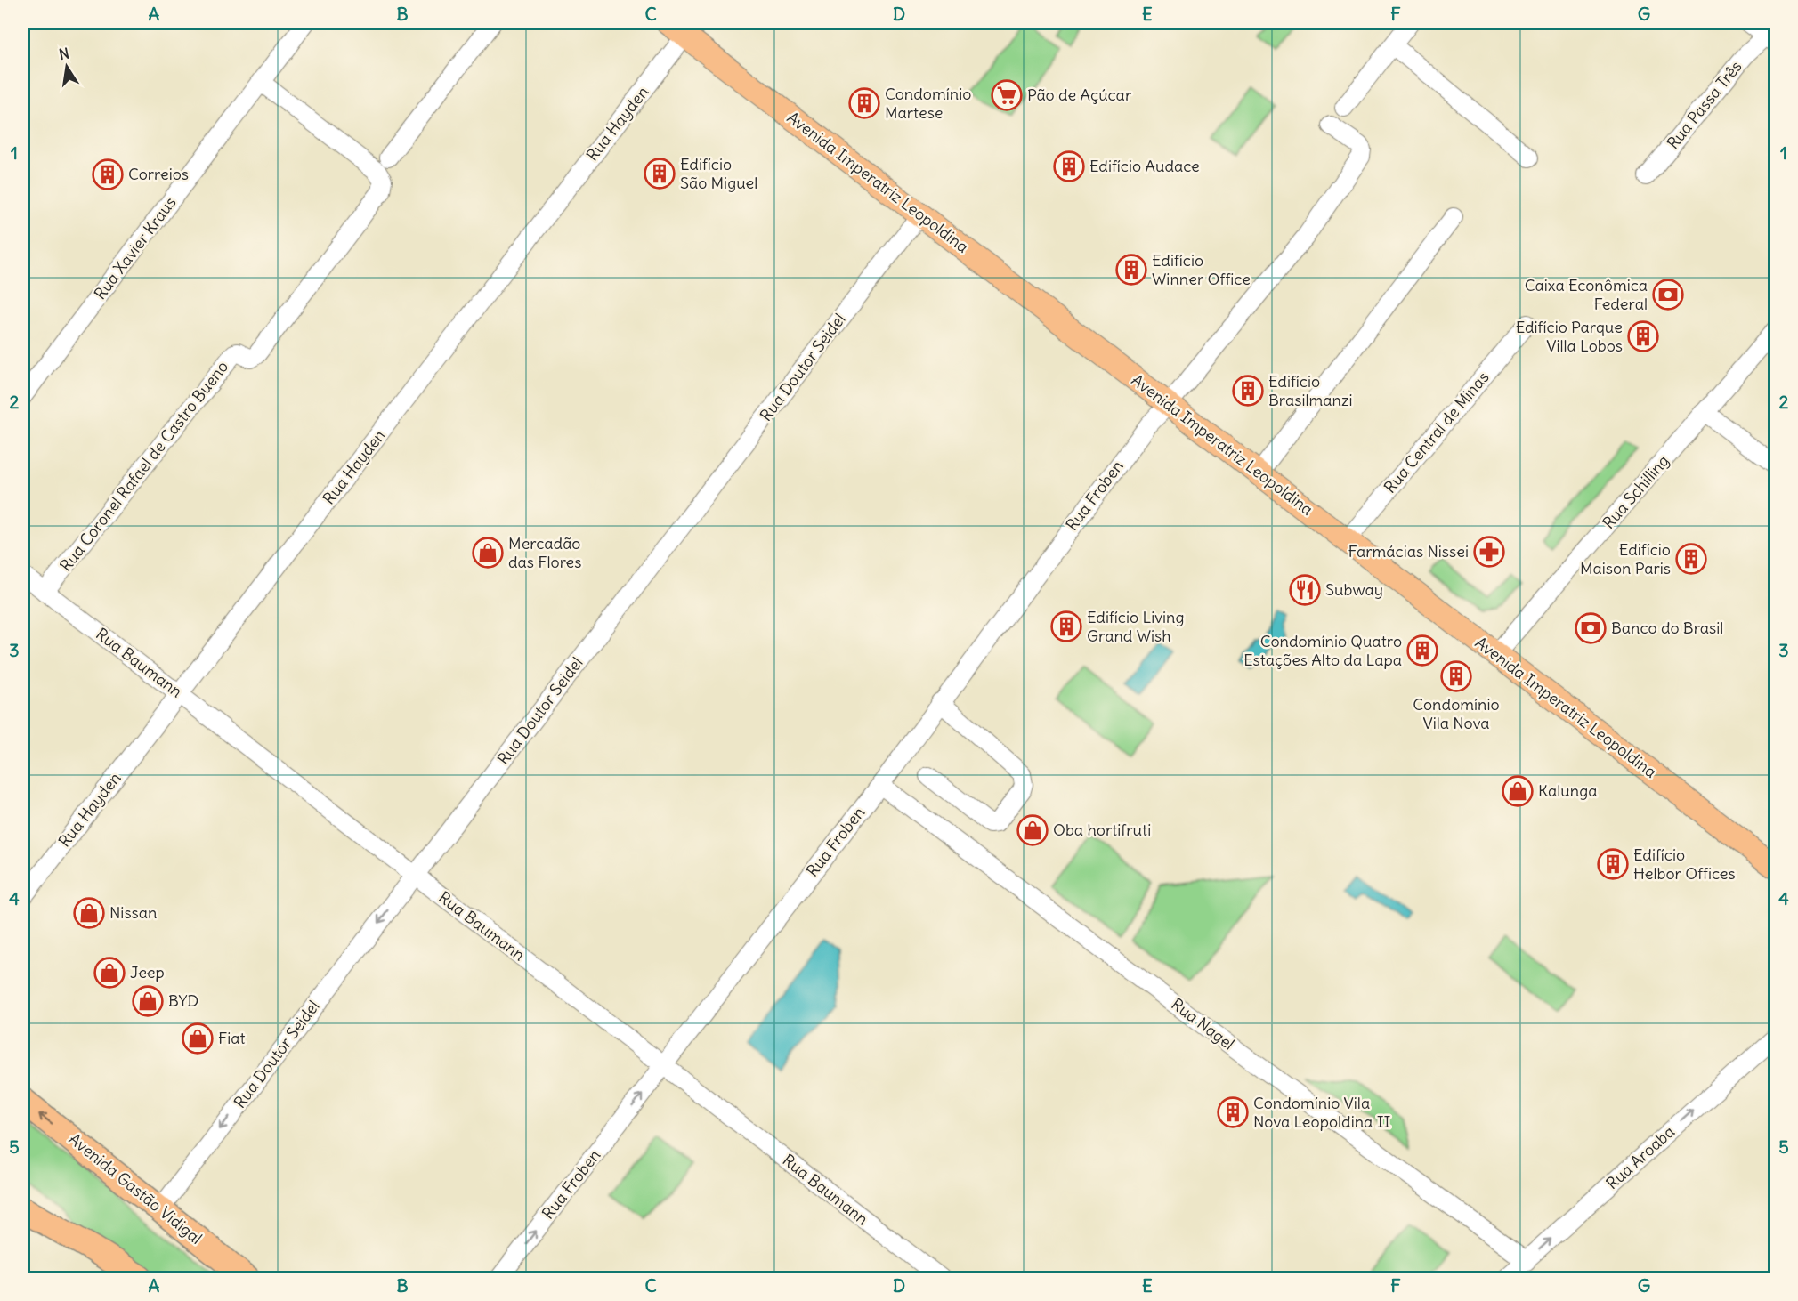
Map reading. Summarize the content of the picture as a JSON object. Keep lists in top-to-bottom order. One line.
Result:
{"streets":{"highway":["Avenida Gastão Vidigal"],"main road":["Avenida Imperatriz Leopoldina"],"street":["Rua Passa Três","Rua Hayden","Rua Xavier Kraus","Rua Doutor Seidel","Rua Central de Minas","Rua Coronel Rafael de Castro Bueno","Rua Schilling","Rua Froben","Rua Baumann","Rua Nagel","Rua Aroaba"]},"crossings":[["Rua Hayden","Avenida Imperatriz Leopoldina"],["Rua Hayden","Rua Baumann"],["Avenida Imperatriz Leopoldina","Rua Doutor Seidel"],["Avenida Imperatriz Leopoldina","Rua Central de Minas"],["Avenida Imperatriz Leopoldina","Rua Schilling"],["Avenida Imperatriz Leopoldina","Rua Froben"],["Rua Xavier Kraus","Rua Coronel Rafael de Castro Bueno"],["Rua Doutor Seidel","Rua Baumann"],["Rua Doutor Seidel","Avenida Gastão Vidigal"],["Rua Coronel Rafael de Castro Bueno","Rua Baumann"],["Rua Froben","Rua Baumann"],["Rua Froben","Rua Nagel"],["Rua Nagel","Rua Aroaba"]],"one_way":["Rua Aroaba"],"places":{"supermarket":["Pão de Açúcar"],"building":["Condomínio Martese","Edifício Audace","Edifício São Miguel","Correios","Edifício Winner Office","Edifício Parque Villa Lobos","Edifício Brasilmanzi","Edifício Maison Paris","Edifício Living Grand Wish","Condomínio Quatro Estações Alto da Lapa","Condomínio Vila Nova","Edifício Helbor Offices","Condomínio Vila Nova Leopoldina II"],"bank":["Caixa Econômica Federal","Banco do Brasil"],"pharmacy":["Farmácias Nissei"],"shop":["Mercadão das Flores","Kalunga","Oba hortifruti","Nissan","Jeep","BYD","Fiat"],"restaurant":["Subway"]},"north":"top","grid":{"columns":["A","B","C","D","E","F","G"],"rows":["1","2","3","4","5"]}}
